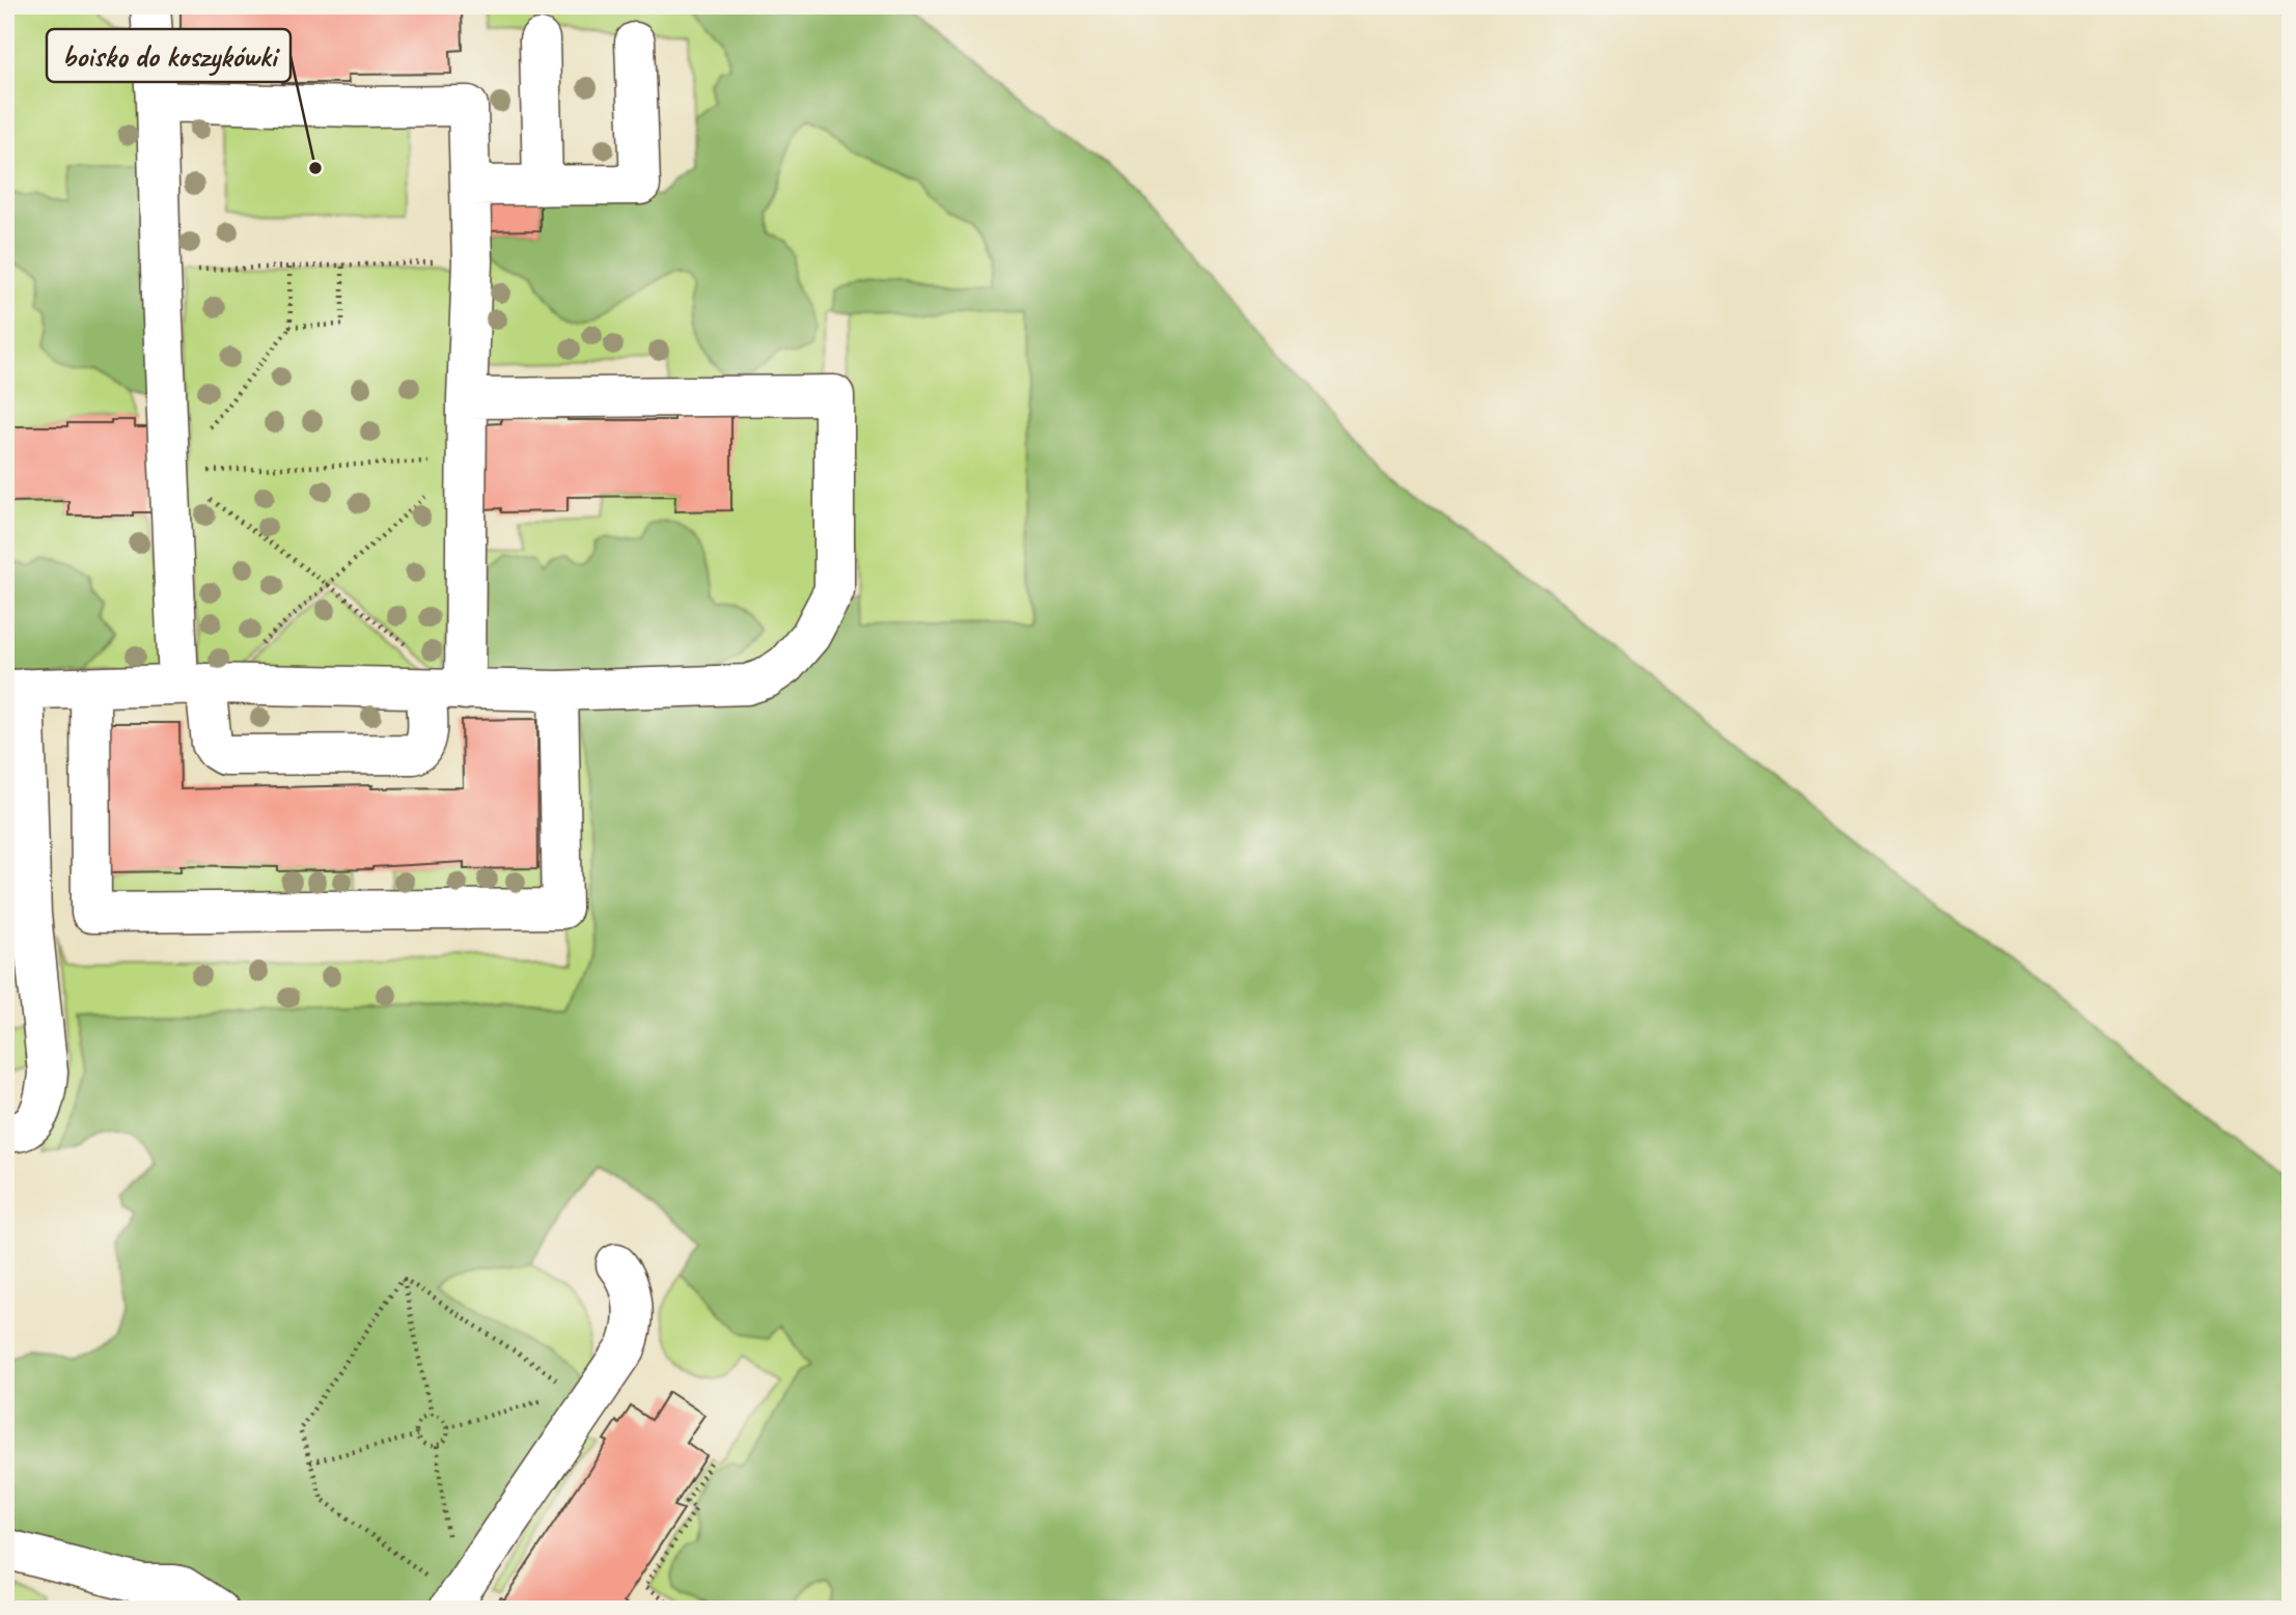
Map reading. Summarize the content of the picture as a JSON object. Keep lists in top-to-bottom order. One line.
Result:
{"places":["boisko do koszykówki"]}
